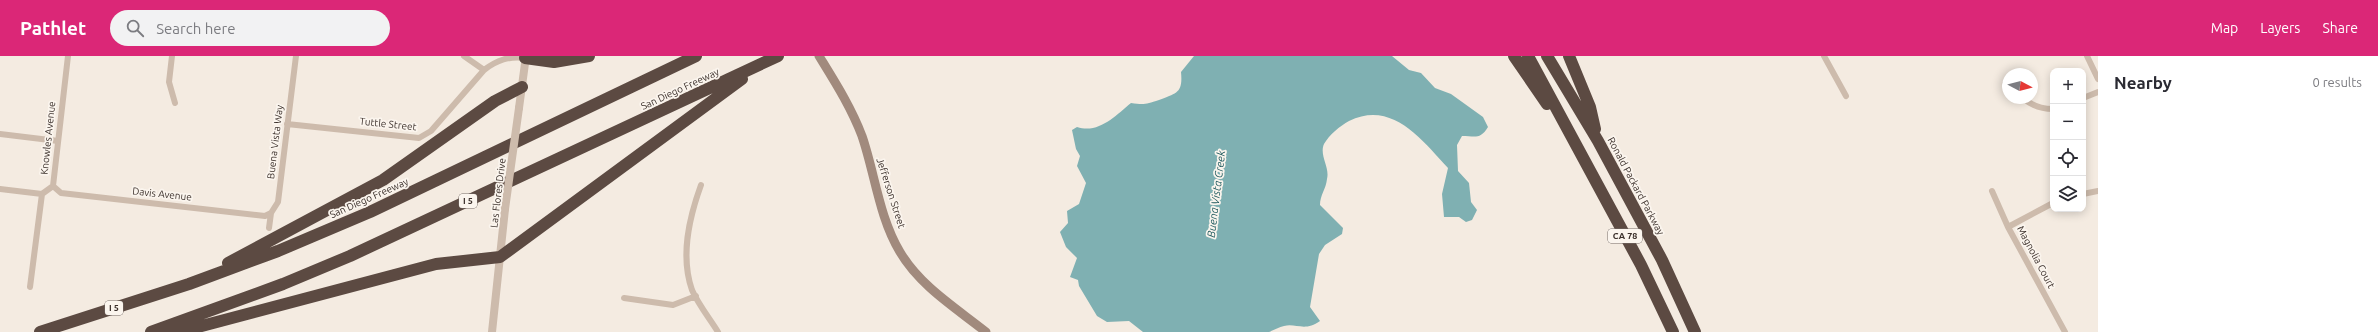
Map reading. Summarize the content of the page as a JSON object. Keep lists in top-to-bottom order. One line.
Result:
{"streets":{"highway":["San Diego Freeway","Ronald Packard Parkway","I 5","CA 78"],"main road":["Jefferson Street"],"street":["Tuttle Street","Knowles Avenue","Buena Vista Way","Las Flores Drive","Davis Avenue","Magnolia Court"]},"crossings":[["Tuttle Street","Buena Vista Way"],["Tuttle Street","Las Flores Drive"],["Knowles Avenue","Davis Avenue"],["Buena Vista Way","Davis Avenue"]],"water":["Buena Vista Creek"],"north":"right","page":{"header":"Pathlet","search":"Search here","nav":["Map","Layers","Share"],"heading":["Nearby","0 results"],"map_buttons":["+","−"]}}
